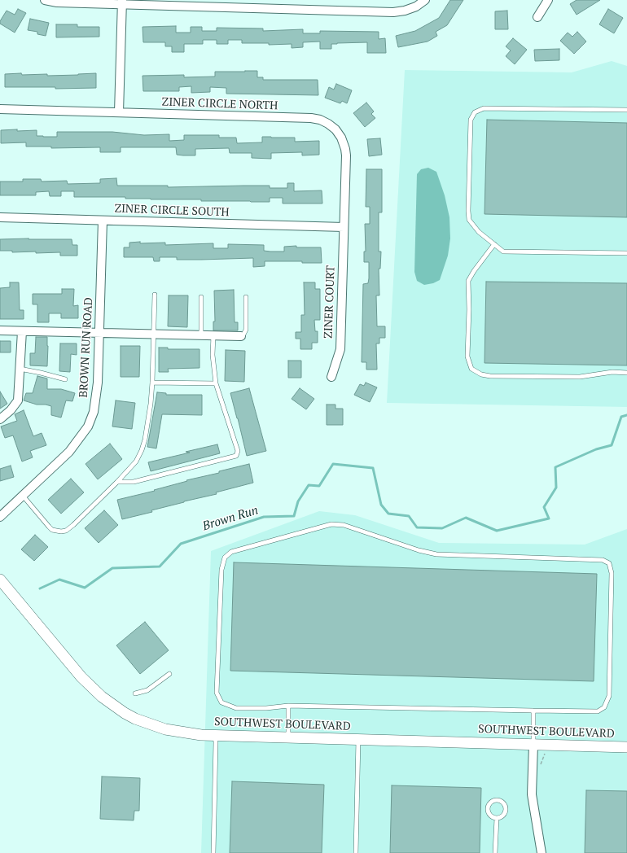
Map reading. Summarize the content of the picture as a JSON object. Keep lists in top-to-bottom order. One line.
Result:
{"streets":{"street":["ZINER CIRCLE NORTH","ZINER CIRCLE SOUTH","ZINER COURT","BROWN RUN ROAD","SOUTHWEST BOULEVARD"]},"crossings":[["ZINER CIRCLE NORTH","ZINER CIRCLE SOUTH"],["ZINER CIRCLE NORTH","ZINER COURT"],["ZINER CIRCLE SOUTH","ZINER COURT"],["ZINER CIRCLE SOUTH","BROWN RUN ROAD"]],"water":["Brown Run"]}
